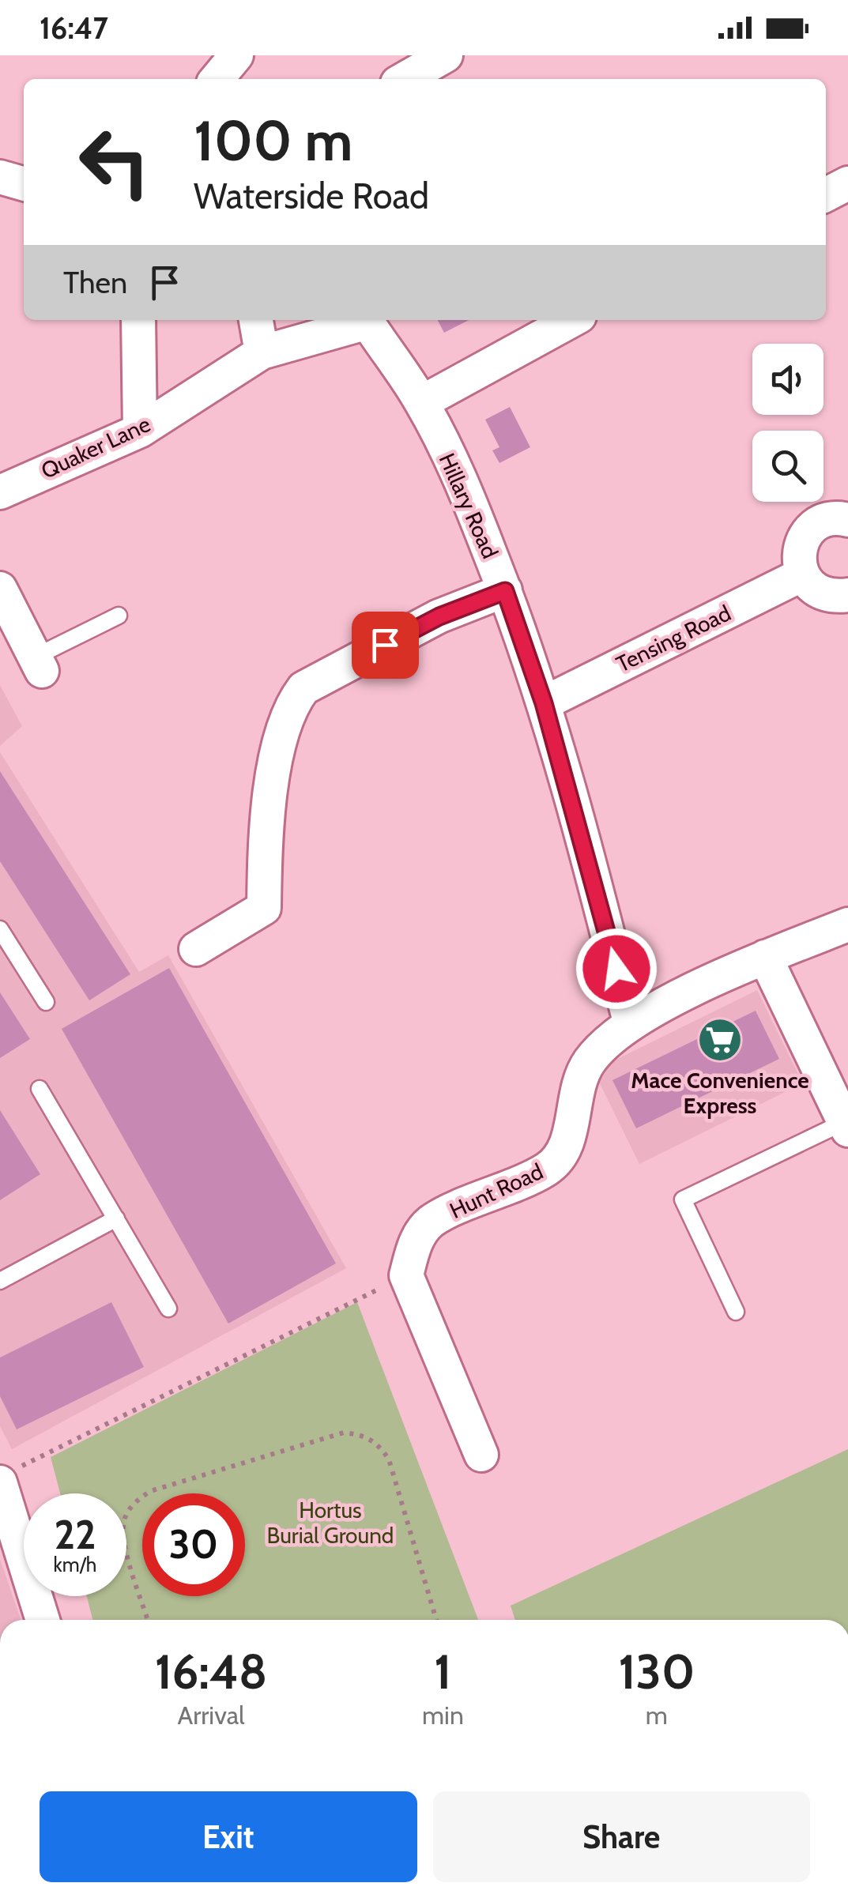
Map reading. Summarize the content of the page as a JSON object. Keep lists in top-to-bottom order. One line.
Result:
{"streets":{"street":["Quaker Lane","Hillary Road","Tensing Road","Hunt Road"]},"crossings":[["Quaker Lane","Hillary Road"],["Hillary Road","Tensing Road"],["Hillary Road","Hunt Road"]],"parks":["Hortus Burial Ground"],"places":{"supermarket":["Mace Convenience Express"]},"page":{"status":"16:47","turn":["100 m","Waterside Road"],"then":"Then","speed":"22 km/h","limit":"30","eta":["16:48","Arrival","1","min","130","m"],"buttons":["Exit","Share"]}}
